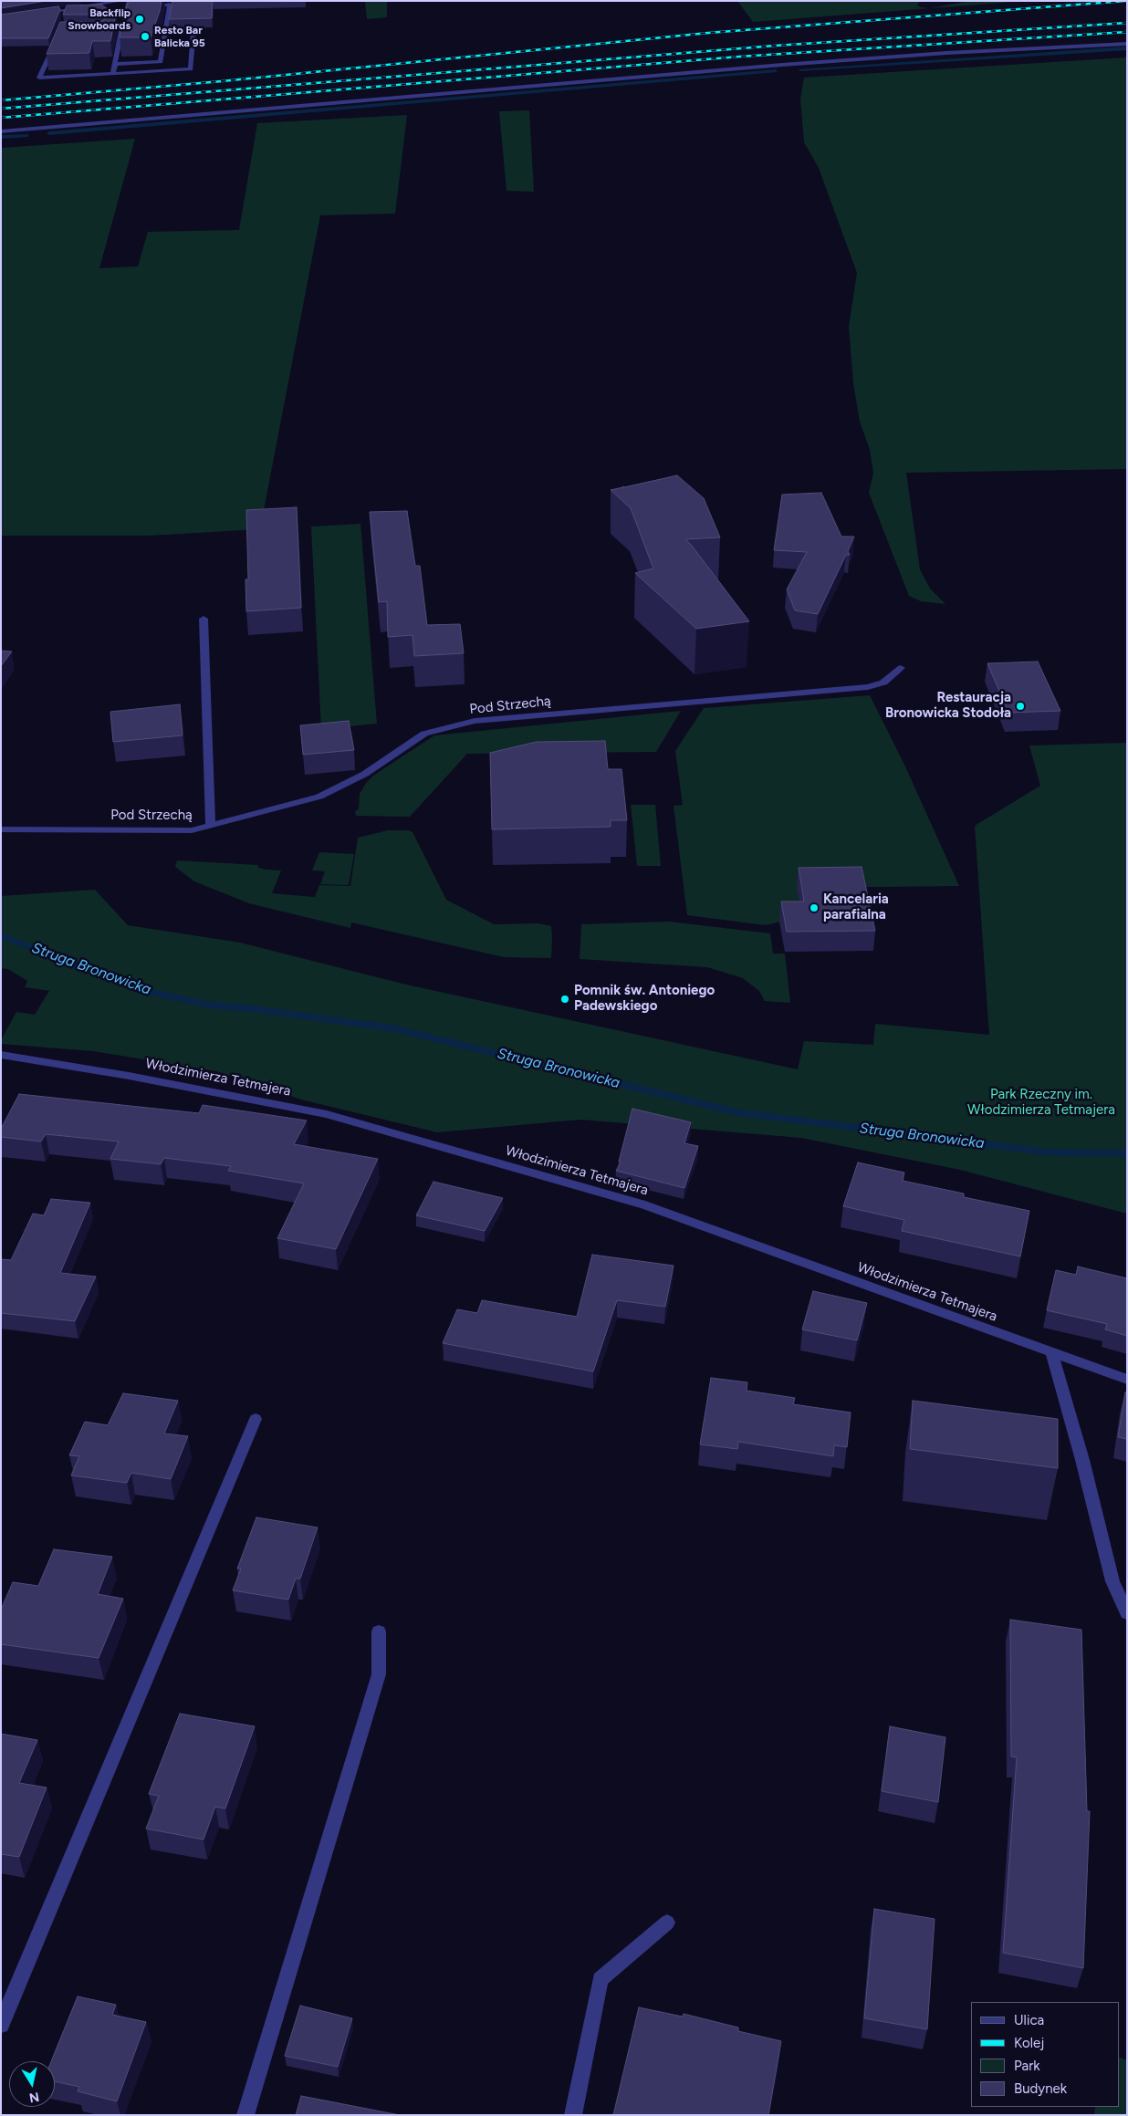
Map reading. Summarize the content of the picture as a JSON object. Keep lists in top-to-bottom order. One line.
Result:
{"streets":{"street":["Pod Strzechą","Włodzimierza Tetmajera"]},"water":["Struga Bronowicka"],"parks":["Park Rzeczny im. Włodzimierza Tetmajera"],"places":["Backflip Snowboards","Resto Bar Balicka 95","Restauracja Bronowicka Stodoła","Kancelaria parafialna","Pomnik św. Antoniego Padewskiego"],"legend":["Ulica","Kolej","Park","Budynek"],"north":"bottom"}
